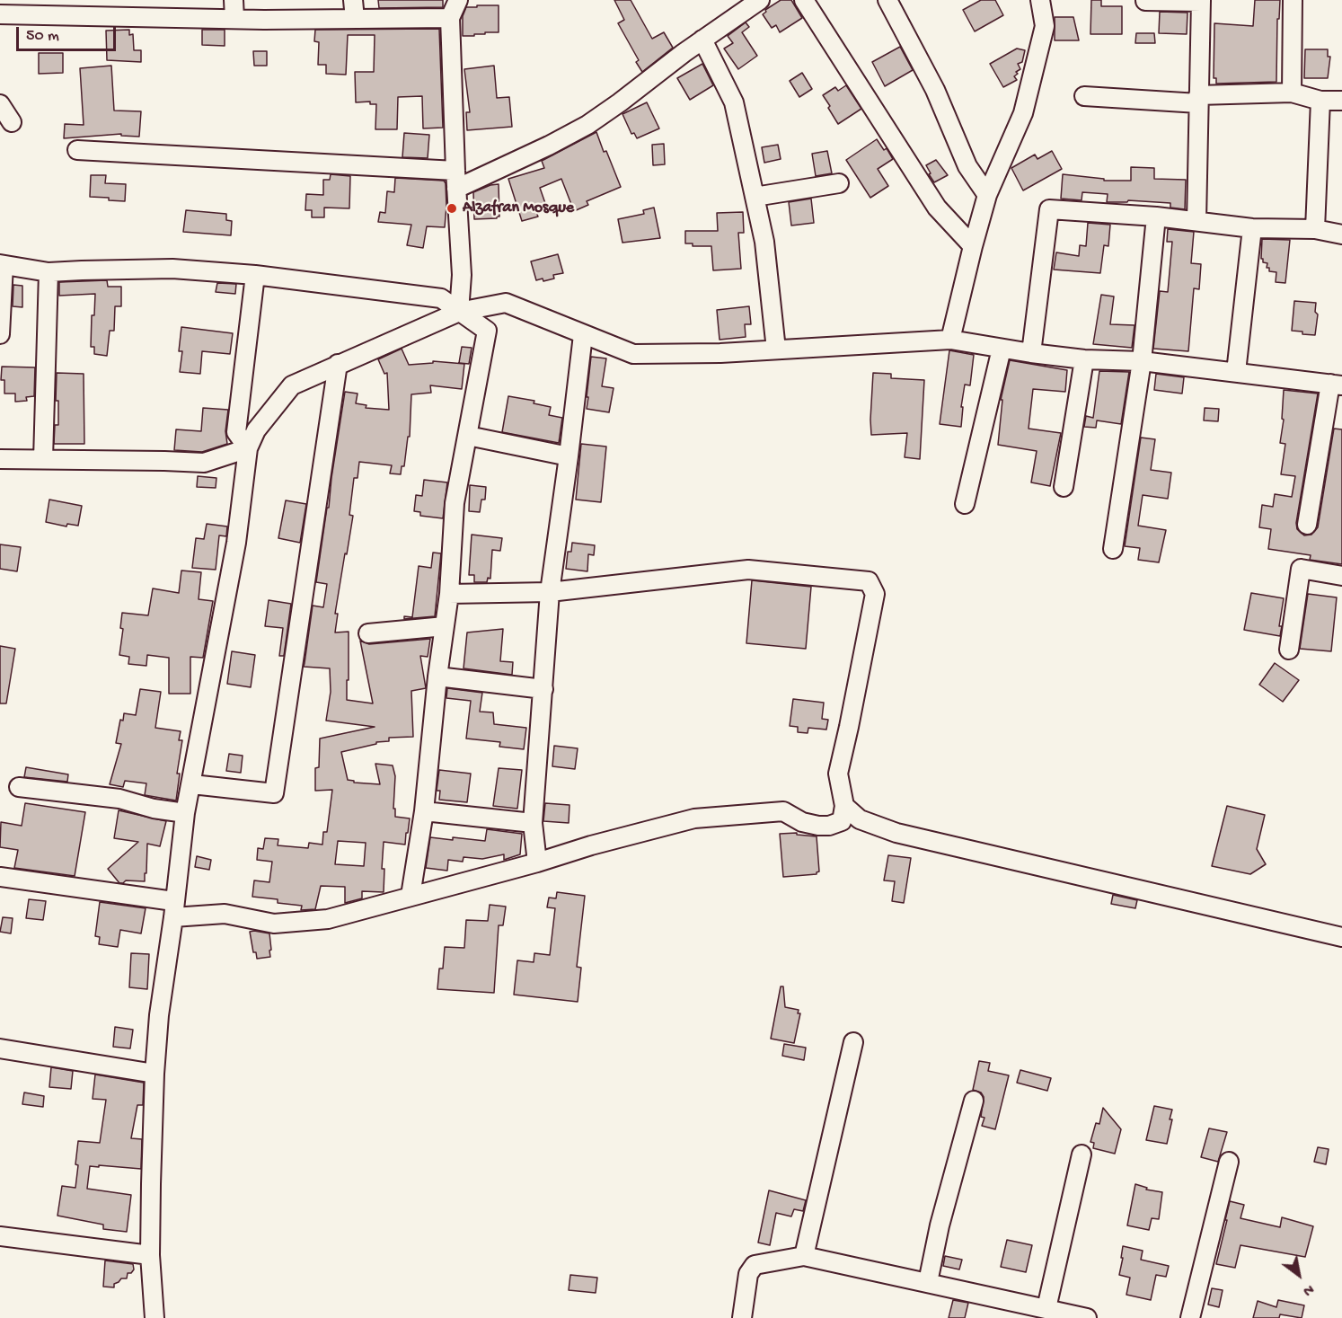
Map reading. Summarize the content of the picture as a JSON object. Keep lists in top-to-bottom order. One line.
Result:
{"places":["Alzafran Mosque"],"scale_bar":"50 m","north":"bottom right"}
